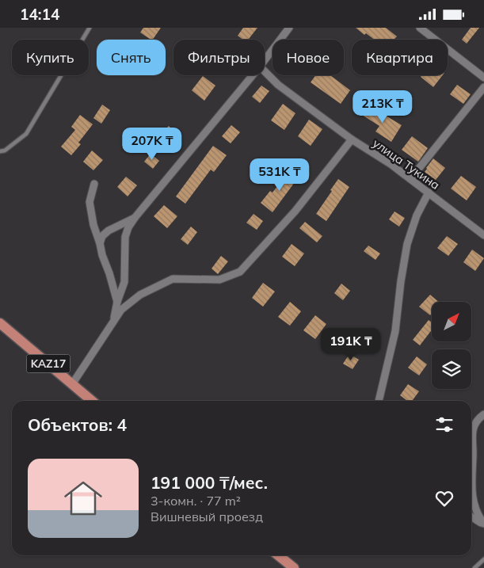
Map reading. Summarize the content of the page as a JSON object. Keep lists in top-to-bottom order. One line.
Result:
{"streets":{"main road":["KAZ17"],"street":["улица Тукина"]},"north":"top right","page":{"status":"14:14","chip":["Купить","Снять","Фильтры","Новое","Квартира"],"price":["213K ₸","207K ₸","531K ₸","191K ₸"],"heading":"Объектов: 4","list":[{"name":"191 000 ₸/мес.","note":"3-комн. · 77 m² · Вишневый проезд"}]}}
